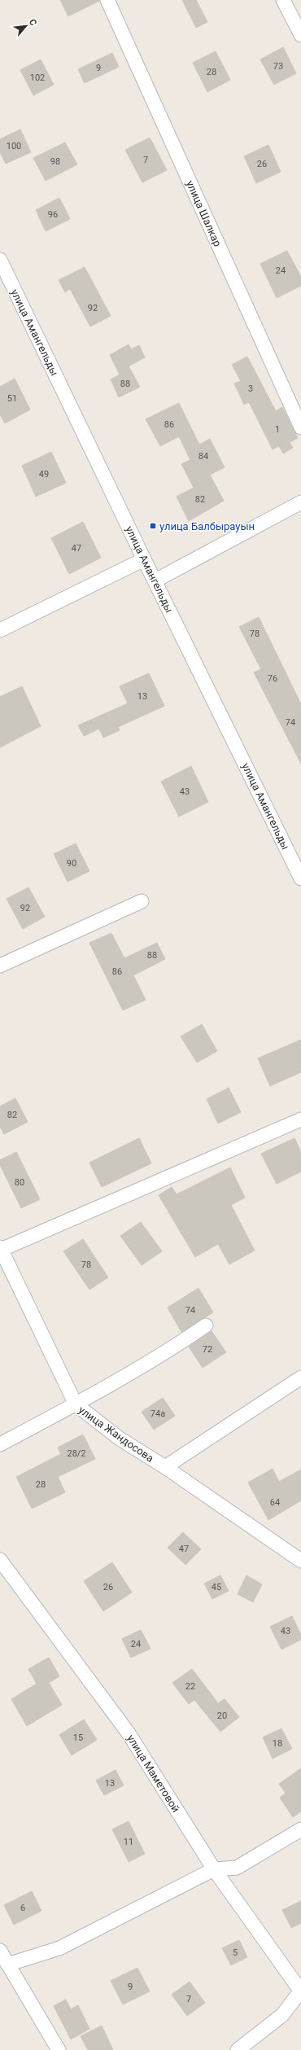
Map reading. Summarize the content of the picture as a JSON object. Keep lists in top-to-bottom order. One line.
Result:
{"streets":{"street":["улица Шалкар","улица Амангельды","улица Жандосова","улица Маметовой"]},"places":{"transit":["улица Балбырауын"]},"house_numbers":["73","9","28","102","100","7","98","26","96","24","92","88","3","51","86","1","84","49","82","47","78","76","13","74","43","90","92","88","86","82","80","78","74","72","74а","28/2","28","64","47","26","45","43","24","22","20","15","18","13","11","6","5","9","7"],"north":"top right"}
